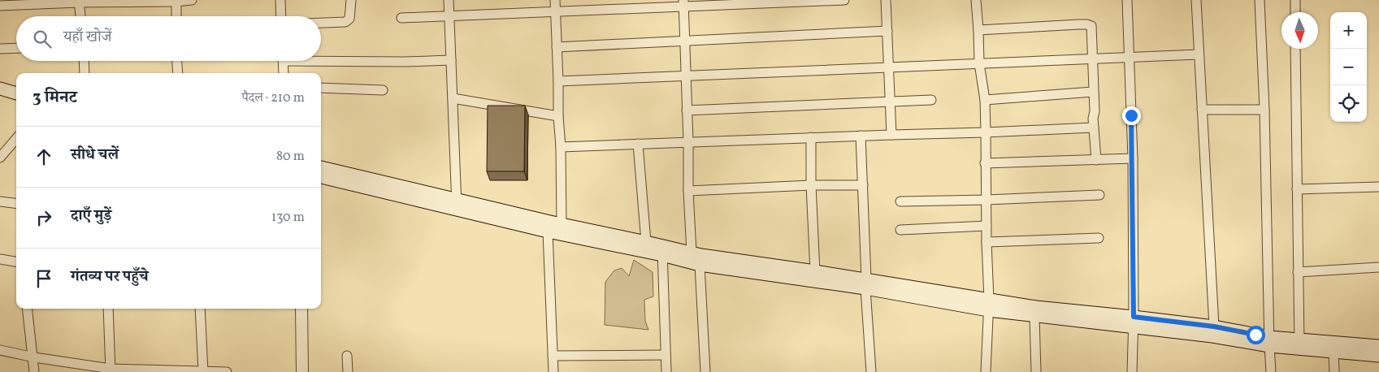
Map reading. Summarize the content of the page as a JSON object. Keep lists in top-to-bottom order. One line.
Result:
{"north":"bottom","page":{"map_buttons":["+","−"],"search":"यहाँ खोजें","heading":["3 मिनट","पैदल · 210 m"],"list":[["सीधे चलें","80 m"],["दाएँ मुड़ें","130 m"],"गंतव्य पर पहुँचे"]}}
